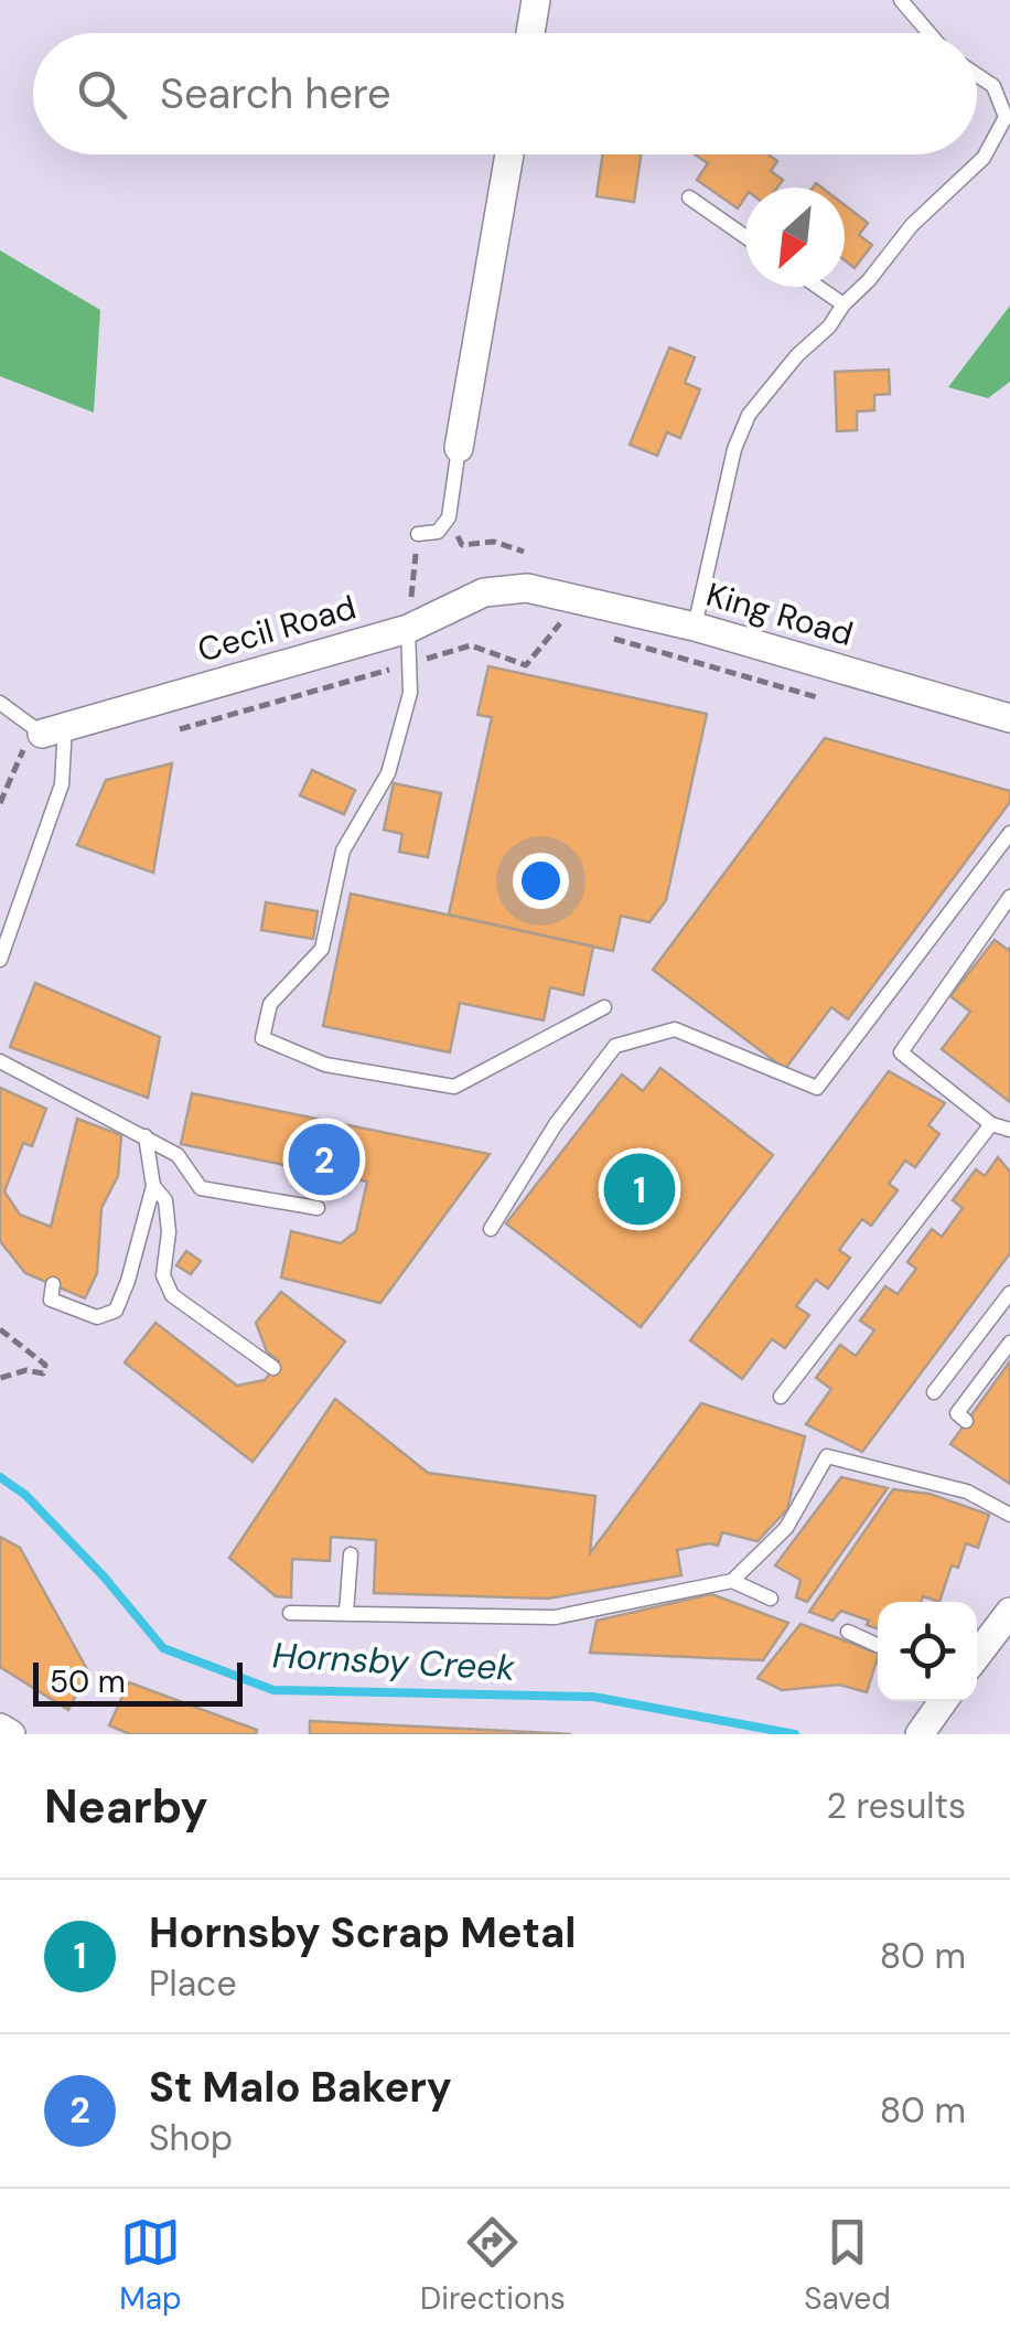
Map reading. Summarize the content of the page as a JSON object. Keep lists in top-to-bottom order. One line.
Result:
{"streets":{"street":["King Road","Cecil Road"]},"crossings":[["King Road","Cecil Road"]],"water":["Hornsby Creek"],"scale_bar":"50 m","north":"bottom left","page":{"search":"Search here","pins":["2","1"],"scale":"50 m","heading":["Nearby","2 results"],"list":[{"mark":"1","name":"Hornsby Scrap Metal","note":"Place","value":"80 m"},{"mark":"2","name":"St Malo Bakery","note":"Shop","value":"80 m"}],"nav":["Map","Directions","Saved"]}}
